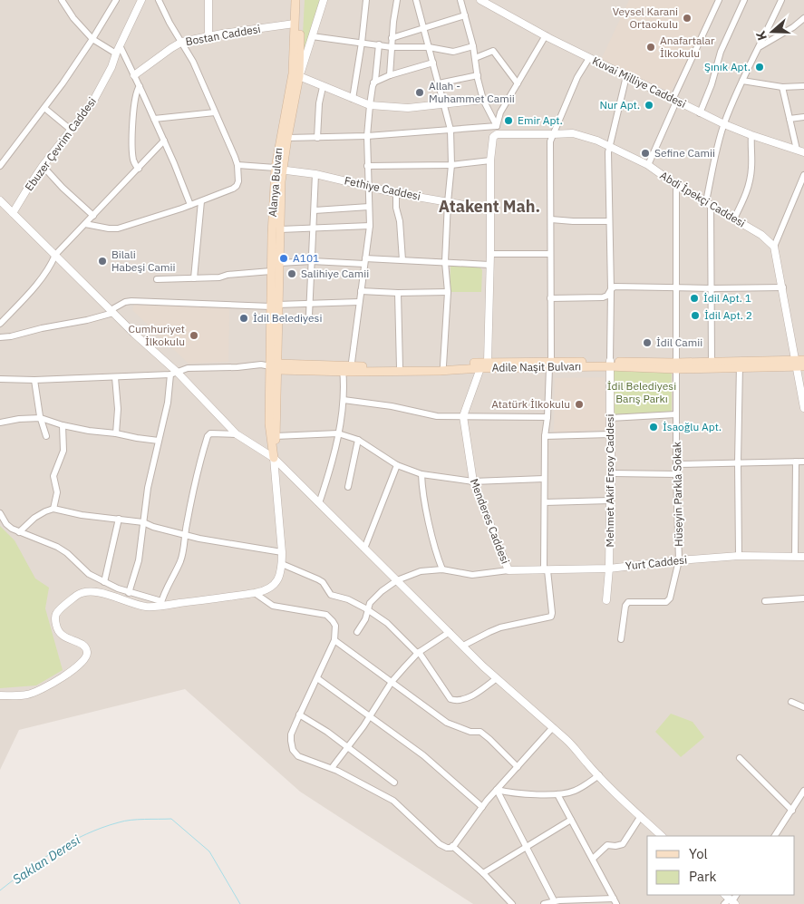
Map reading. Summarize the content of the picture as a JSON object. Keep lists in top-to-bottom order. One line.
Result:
{"streets":{"main road":["Alanya Bulvarı","Adile Naşit Bulvarı"],"street":["Bostan Caddesi","Kuvai Milliye Caddesi","Ebuzer Çevrim Caddesi","Fethiye Caddesi","Abdi İpekçi Caddesi","Mehmet Akif Ersoy Caddesi","Hüseyin Parkla Sokak","Menderes Caddesi","Yurt Caddesi"]},"crossings":[["Bostan Caddesi","Alanya Bulvarı"],["Alanya Bulvarı","Fethiye Caddesi"],["Alanya Bulvarı","Adile Naşit Bulvarı"],["Abdi İpekçi Caddesi","Hüseyin Parkla Sokak"],["Adile Naşit Bulvarı","Mehmet Akif Ersoy Caddesi"],["Adile Naşit Bulvarı","Hüseyin Parkla Sokak"],["Adile Naşit Bulvarı","Menderes Caddesi"],["Mehmet Akif Ersoy Caddesi","Yurt Caddesi"],["Hüseyin Parkla Sokak","Yurt Caddesi"],["Menderes Caddesi","Yurt Caddesi"]],"districts":["Atakent Mah."],"water":["Saklan Deresi"],"parks":["İdil Belediyesi Barış Parkı"],"places":["Veysel Karani Ortaokulu","Anafartalar İlkokulu","Şınık Apt.","Allah - Muhammet Camii","Nur Apt.","Emir Apt.","Sefine Camii","A101","Bilali Habeşi Camii","Salihiye Camii","İdil Apt. 1","İdil Apt. 2","İdil Belediyesi","Cumhuriyet İlkokulu","İdil Camii","Atatürk İlkokulu","İsaoğlu Apt."],"legend":["Yol","Park"],"north":"left"}
